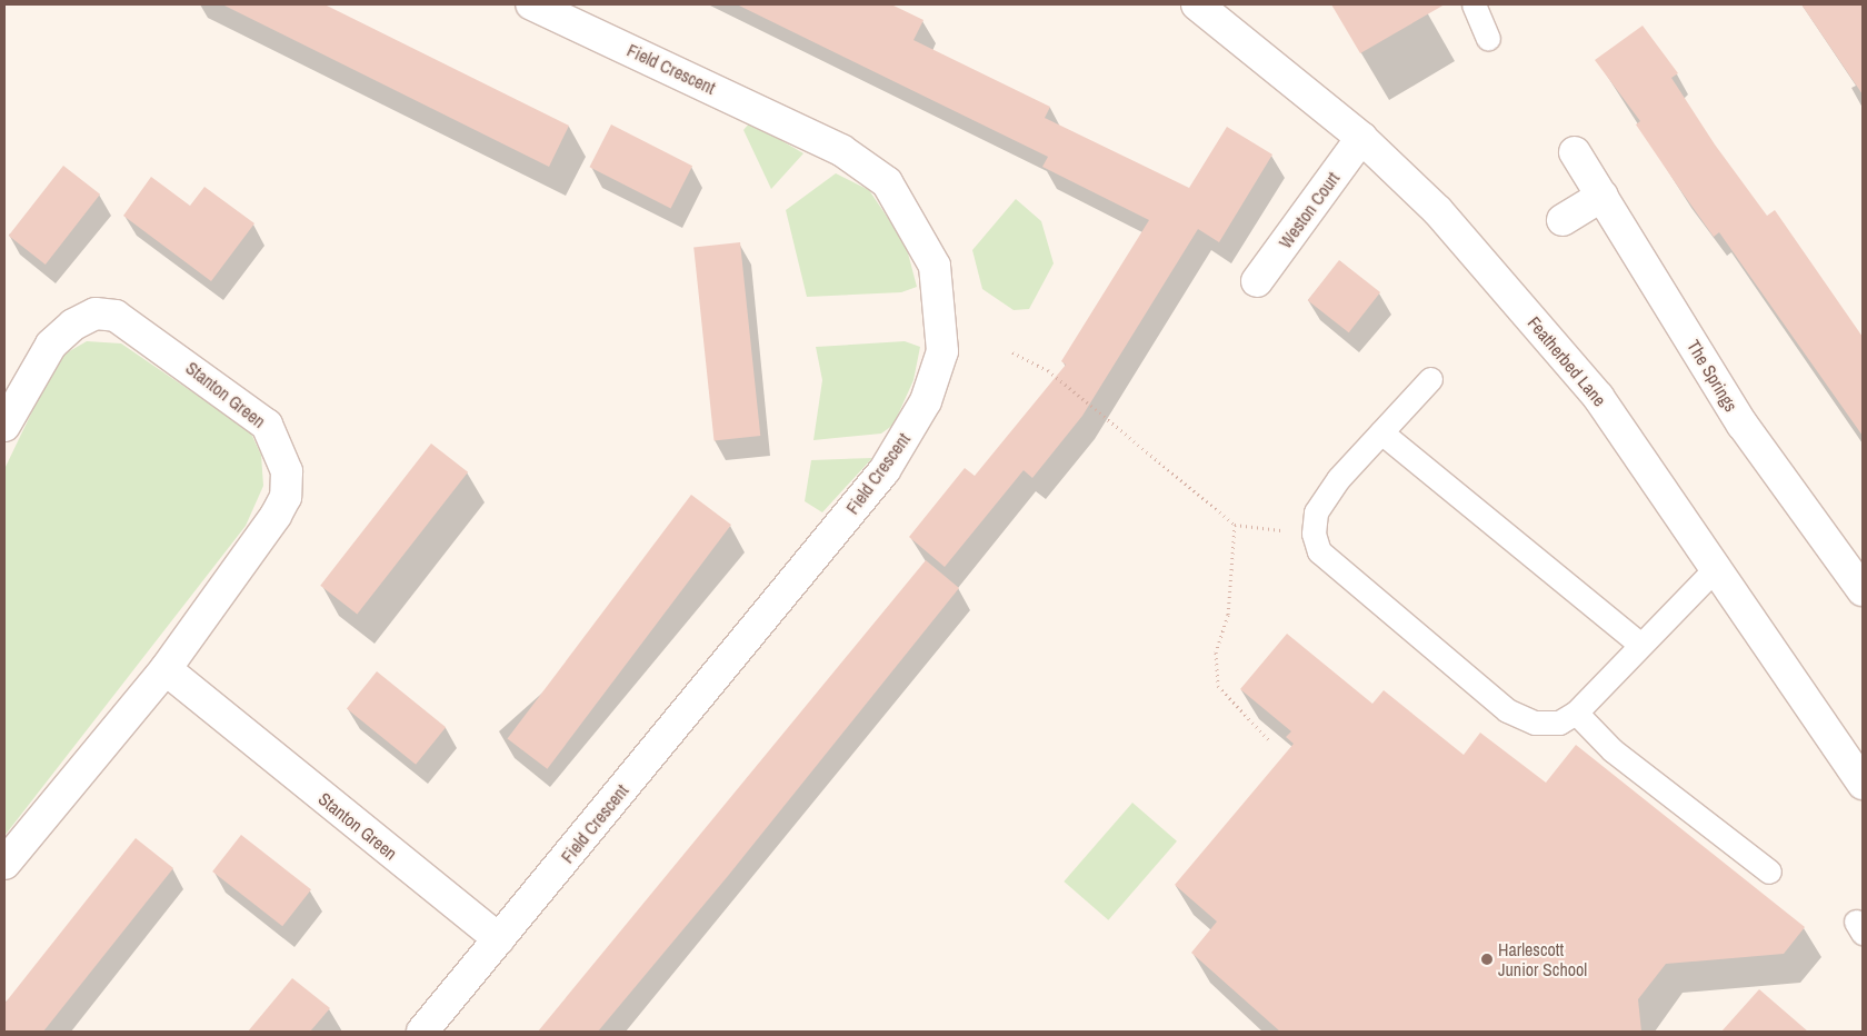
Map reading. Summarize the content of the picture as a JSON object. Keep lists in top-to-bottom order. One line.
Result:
{"streets":{"street":["Field Crescent","Weston Court","Featherbed Lane","The Springs","Stanton Green"]},"crossings":[["Field Crescent","Stanton Green"],["Weston Court","Featherbed Lane"]],"places":["Harlescott Junior School"]}
